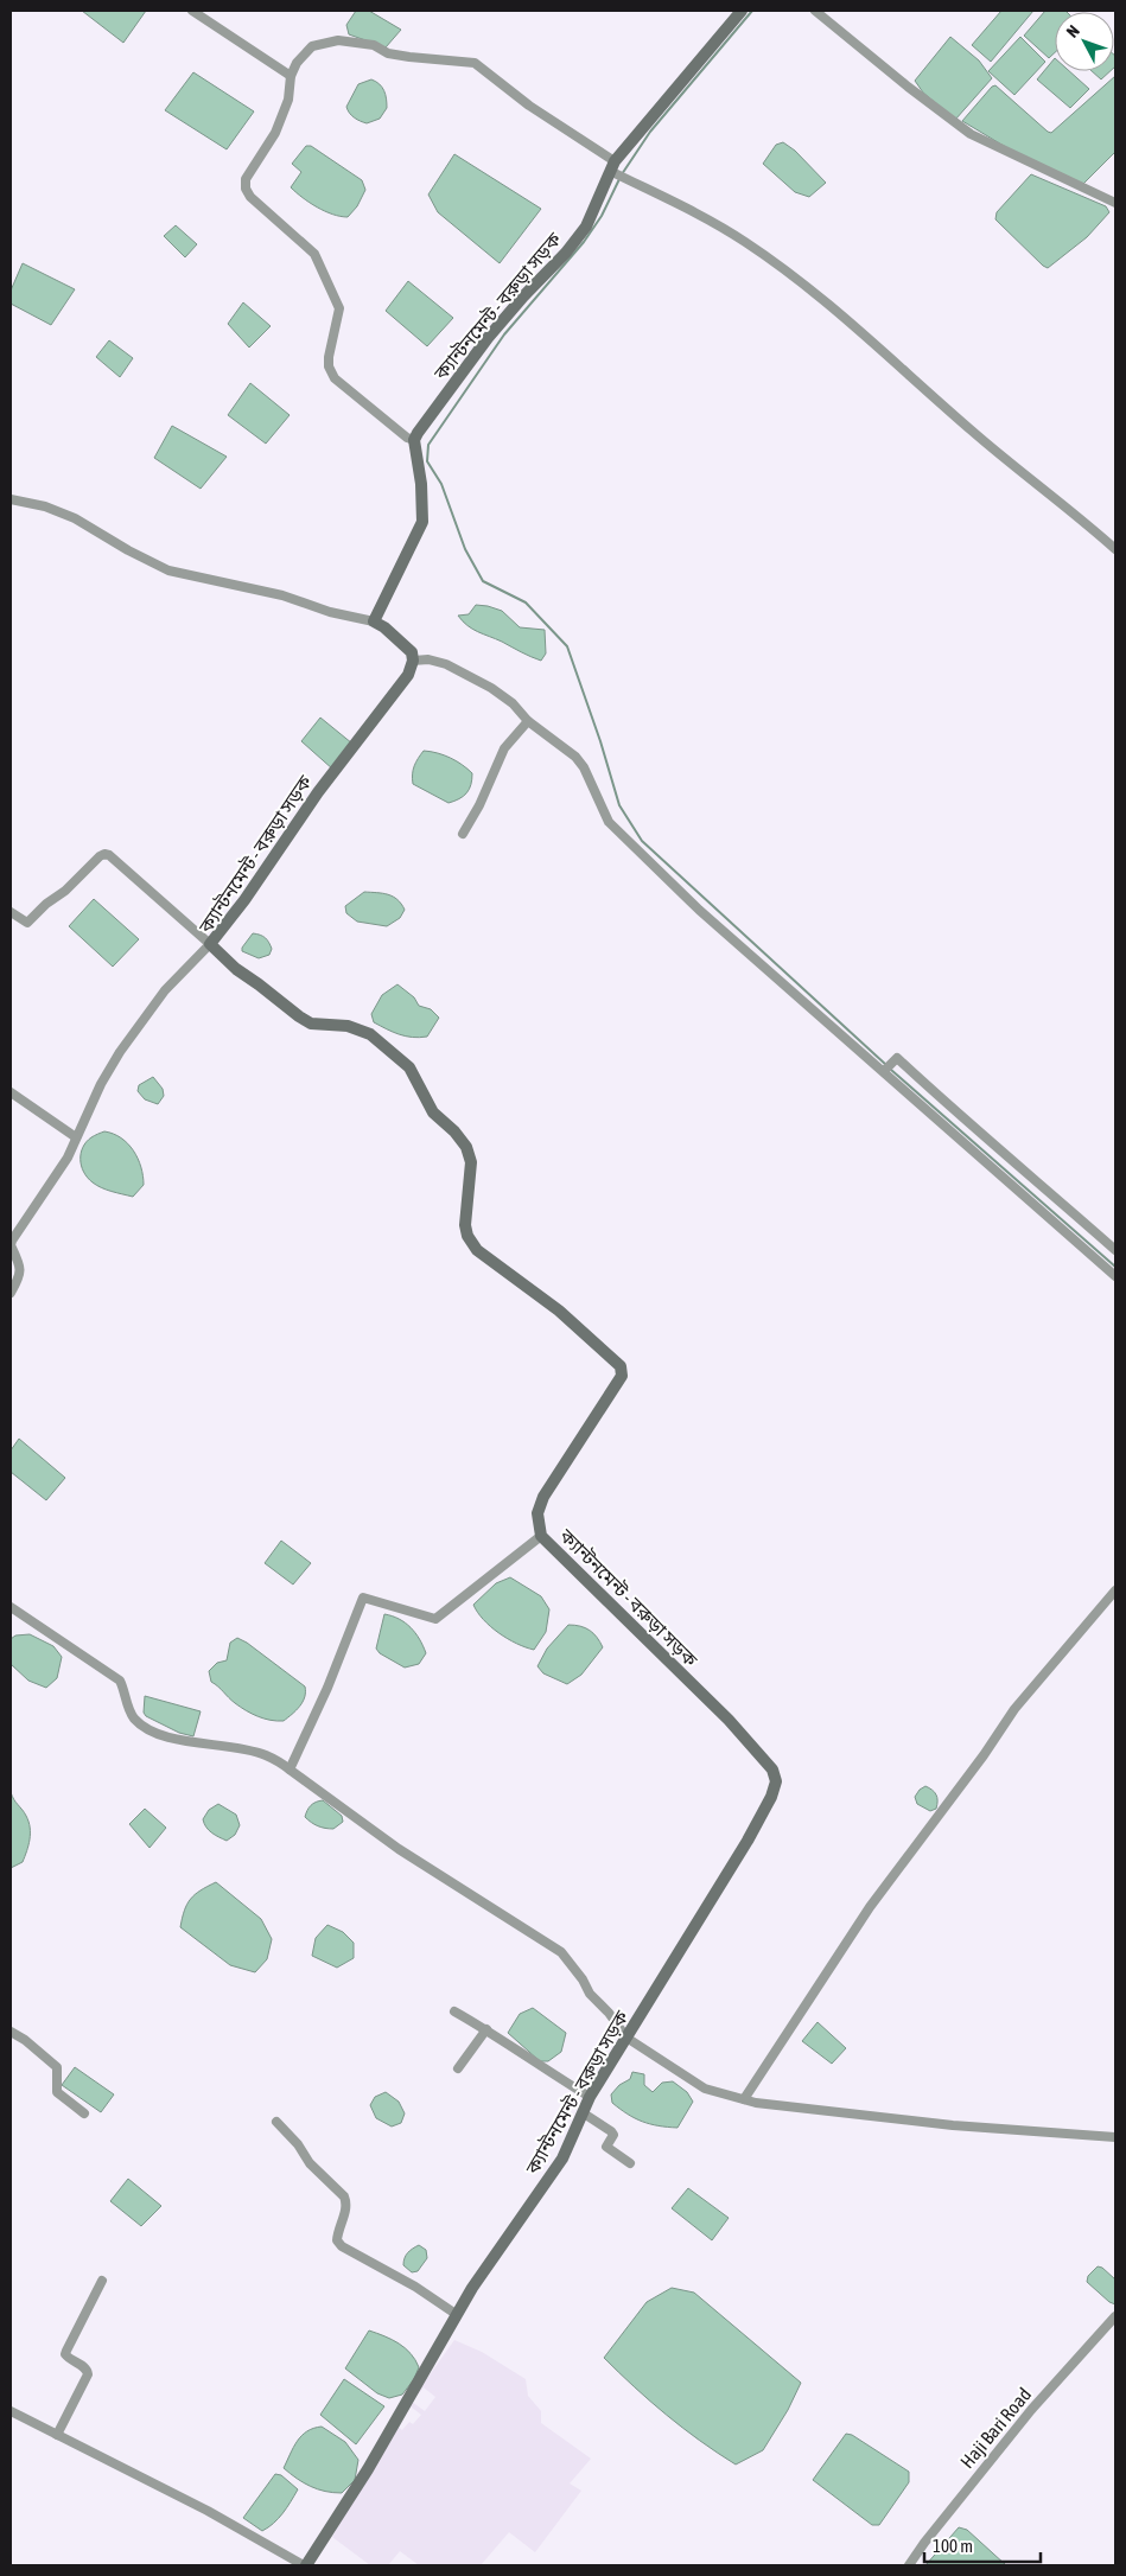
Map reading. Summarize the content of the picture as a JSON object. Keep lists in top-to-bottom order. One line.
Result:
{"streets":{"main road":["ক্যান্টনমেন্ট - বরুড়া সড়ক"],"street":["Haji Bari Road"]},"scale_bar":"100 m","north":"top left"}
